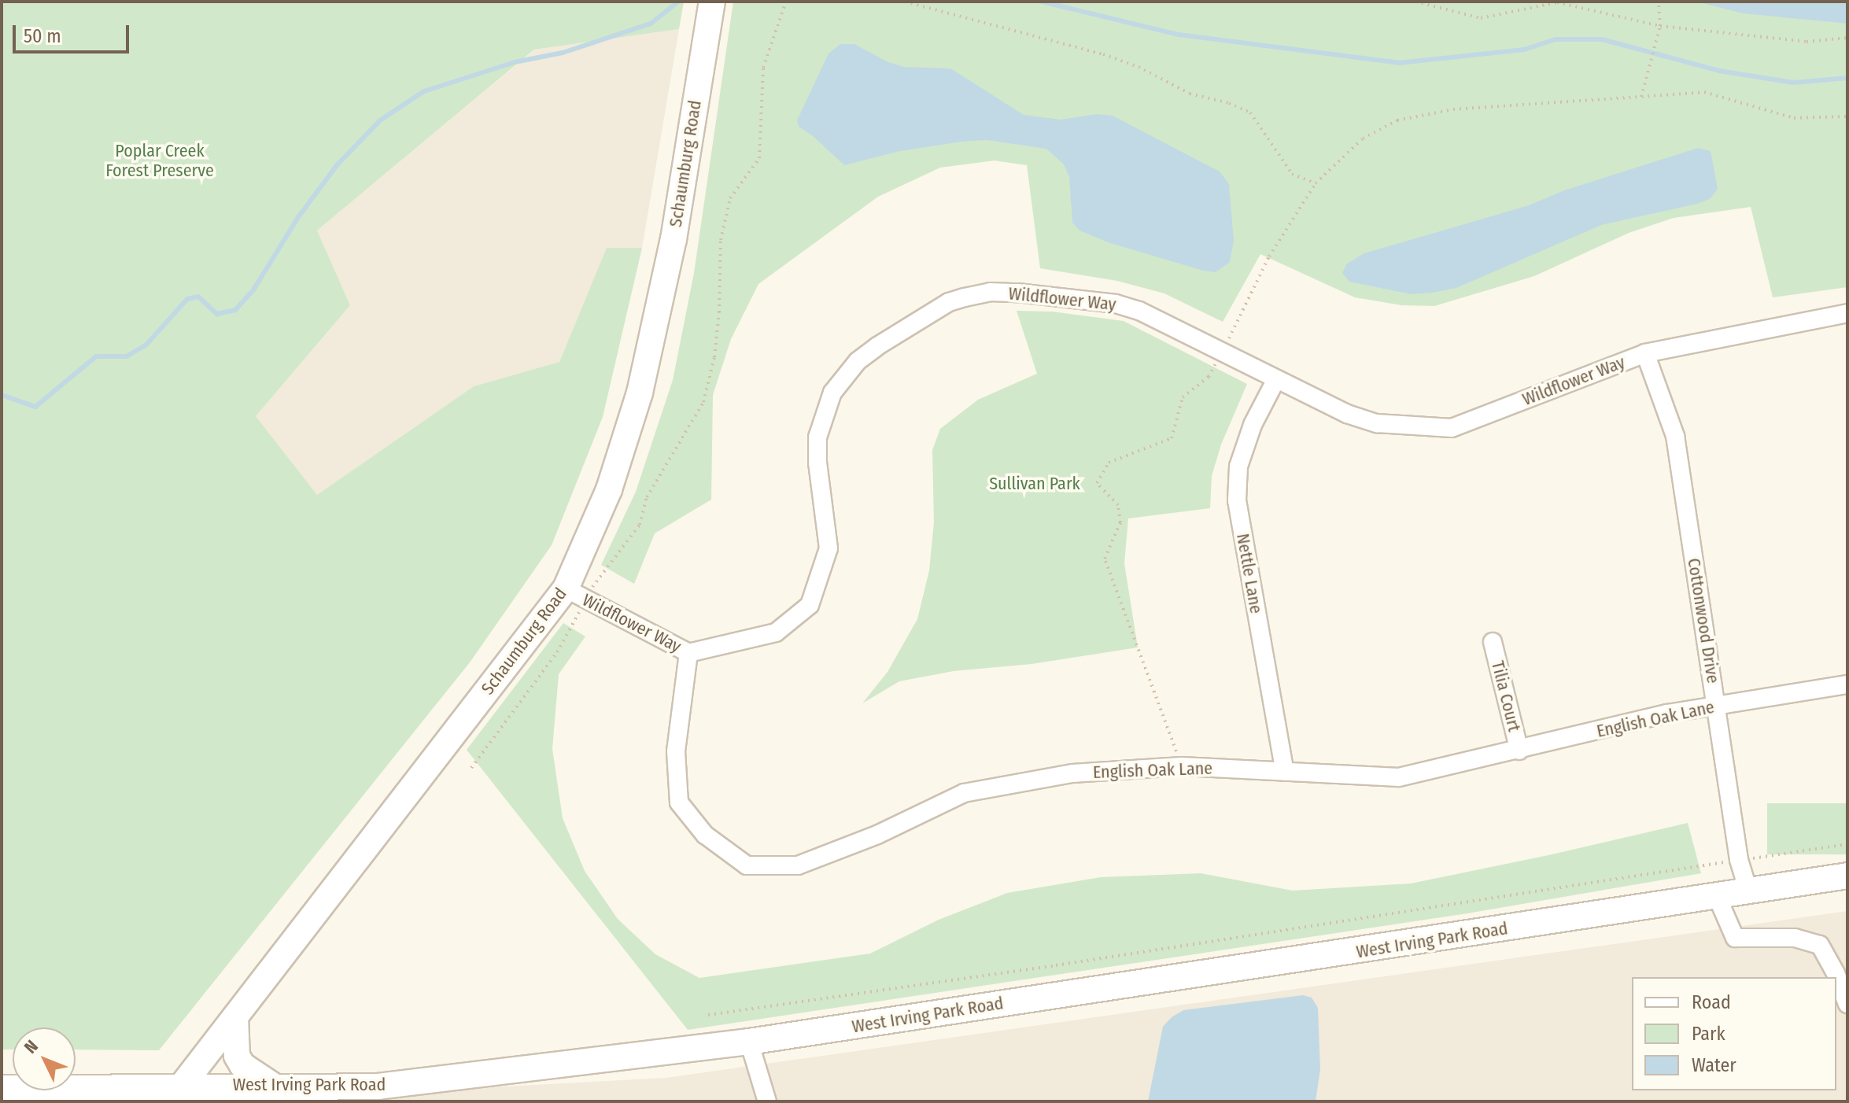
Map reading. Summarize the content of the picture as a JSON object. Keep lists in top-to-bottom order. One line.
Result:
{"streets":{"main road":["Schaumburg Road","West Irving Park Road"],"street":["Wildflower Way","Nettle Lane","Cottonwood Drive","Tilia Court","English Oak Lane"]},"crossings":[["Schaumburg Road","Wildflower Way"],["Schaumburg Road","West Irving Park Road"],["Wildflower Way","Nettle Lane"],["Wildflower Way","Cottonwood Drive"],["Wildflower Way","English Oak Lane"],["Nettle Lane","English Oak Lane"],["Cottonwood Drive","English Oak Lane"],["Cottonwood Drive","West Irving Park Road"],["Tilia Court","English Oak Lane"]],"parks":["Poplar Creek Forest Preserve","Sullivan Park"],"legend":["Road","Park","Water"],"scale_bar":"50 m","north":"top left"}
